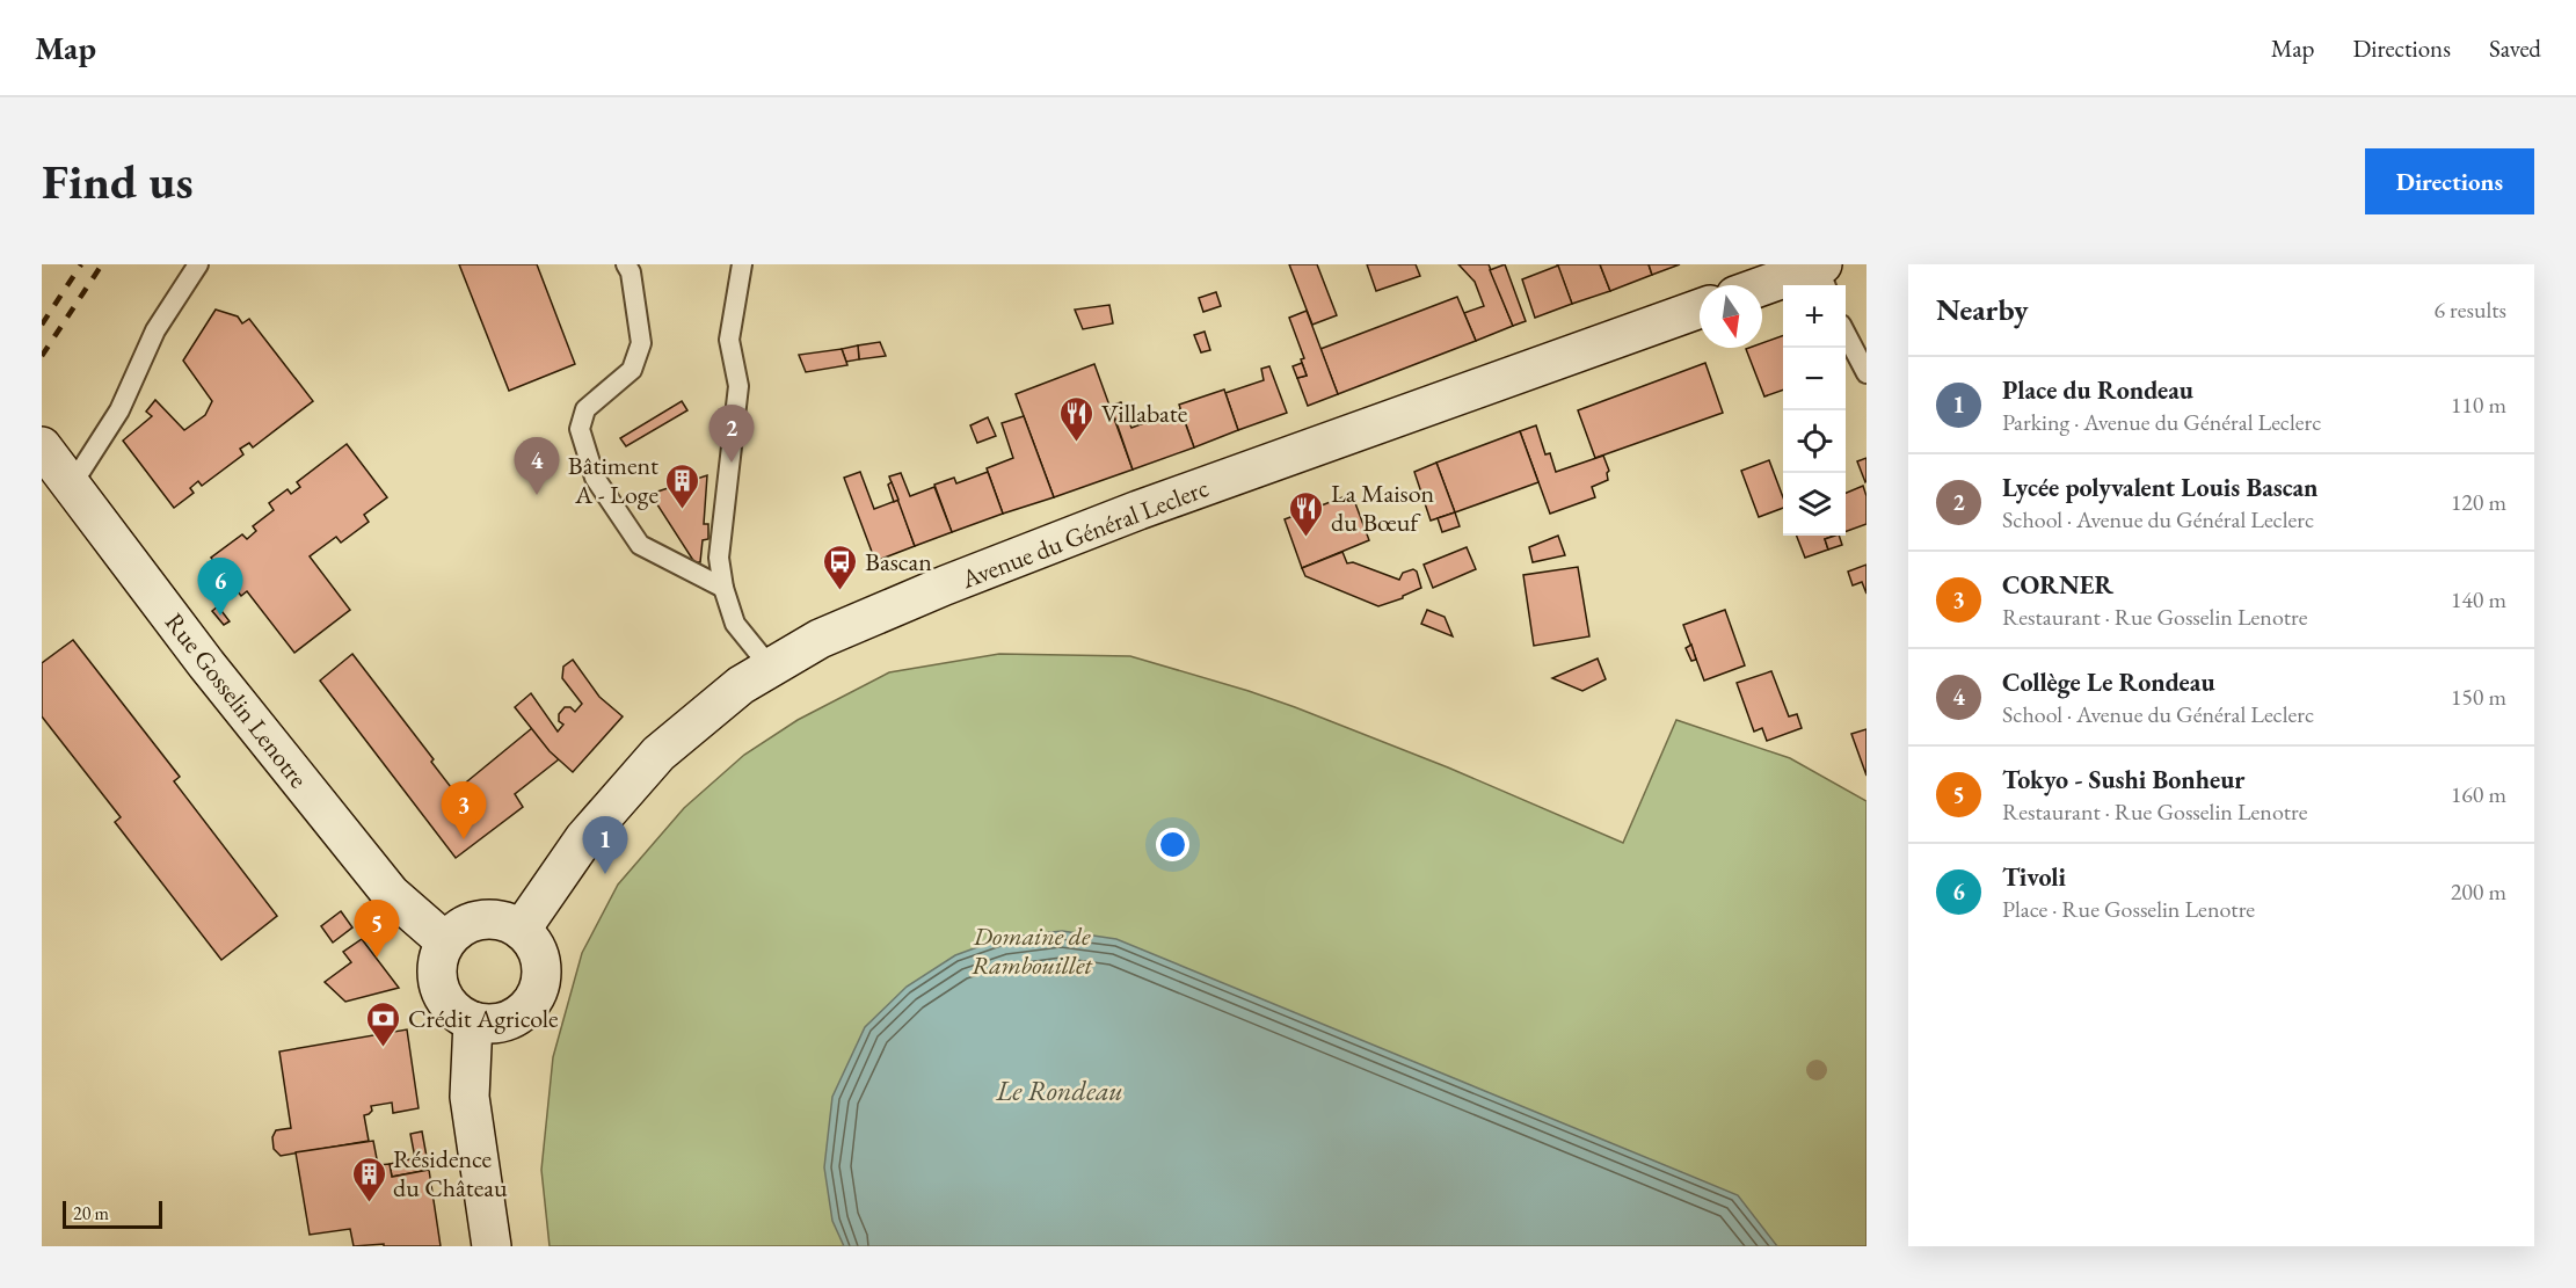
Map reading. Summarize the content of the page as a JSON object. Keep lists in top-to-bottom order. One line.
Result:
{"streets":{"main road":["Avenue du Général Leclerc","Rue Gosselin Lenotre"]},"crossings":[["Avenue du Général Leclerc","Rue Gosselin Lenotre"]],"water":["Le Rondeau"],"parks":["Domaine de Rambouillet"],"places":{"restaurant":["Villabate","La Maison du Bœuf"],"building":["Bâtiment A - Loge","Résidence du Château"],"bus stop":["Bascan"],"bank":["Crédit Agricole"]},"scale_bar":"20 m","north":"bottom","page":{"header":"Map","nav":["Map","Directions","Saved"],"buttons":"Directions","title":"Find us","heading":["Nearby","6 results"],"map_buttons":["+","−"],"list":[{"mark":"1","name":"Place du Rondeau","note":"Parking · Avenue du Général Leclerc","value":"110 m"},{"mark":"2","name":"Lycée polyvalent Louis Bascan","note":"School · Avenue du Général Leclerc","value":"120 m"},{"mark":"3","name":"CORNER","note":"Restaurant · Rue Gosselin Lenotre","value":"140 m"},{"mark":"4","name":"Collège Le Rondeau","note":"School · Avenue du Général Leclerc","value":"150 m"},{"mark":"5","name":"Tokyo - Sushi Bonheur","note":"Restaurant · Rue Gosselin Lenotre","value":"160 m"},{"mark":"6","name":"Tivoli","note":"Place · Rue Gosselin Lenotre","value":"200 m"}],"pins":["2","4","6","3","1","5"],"scale":"20 m"}}
